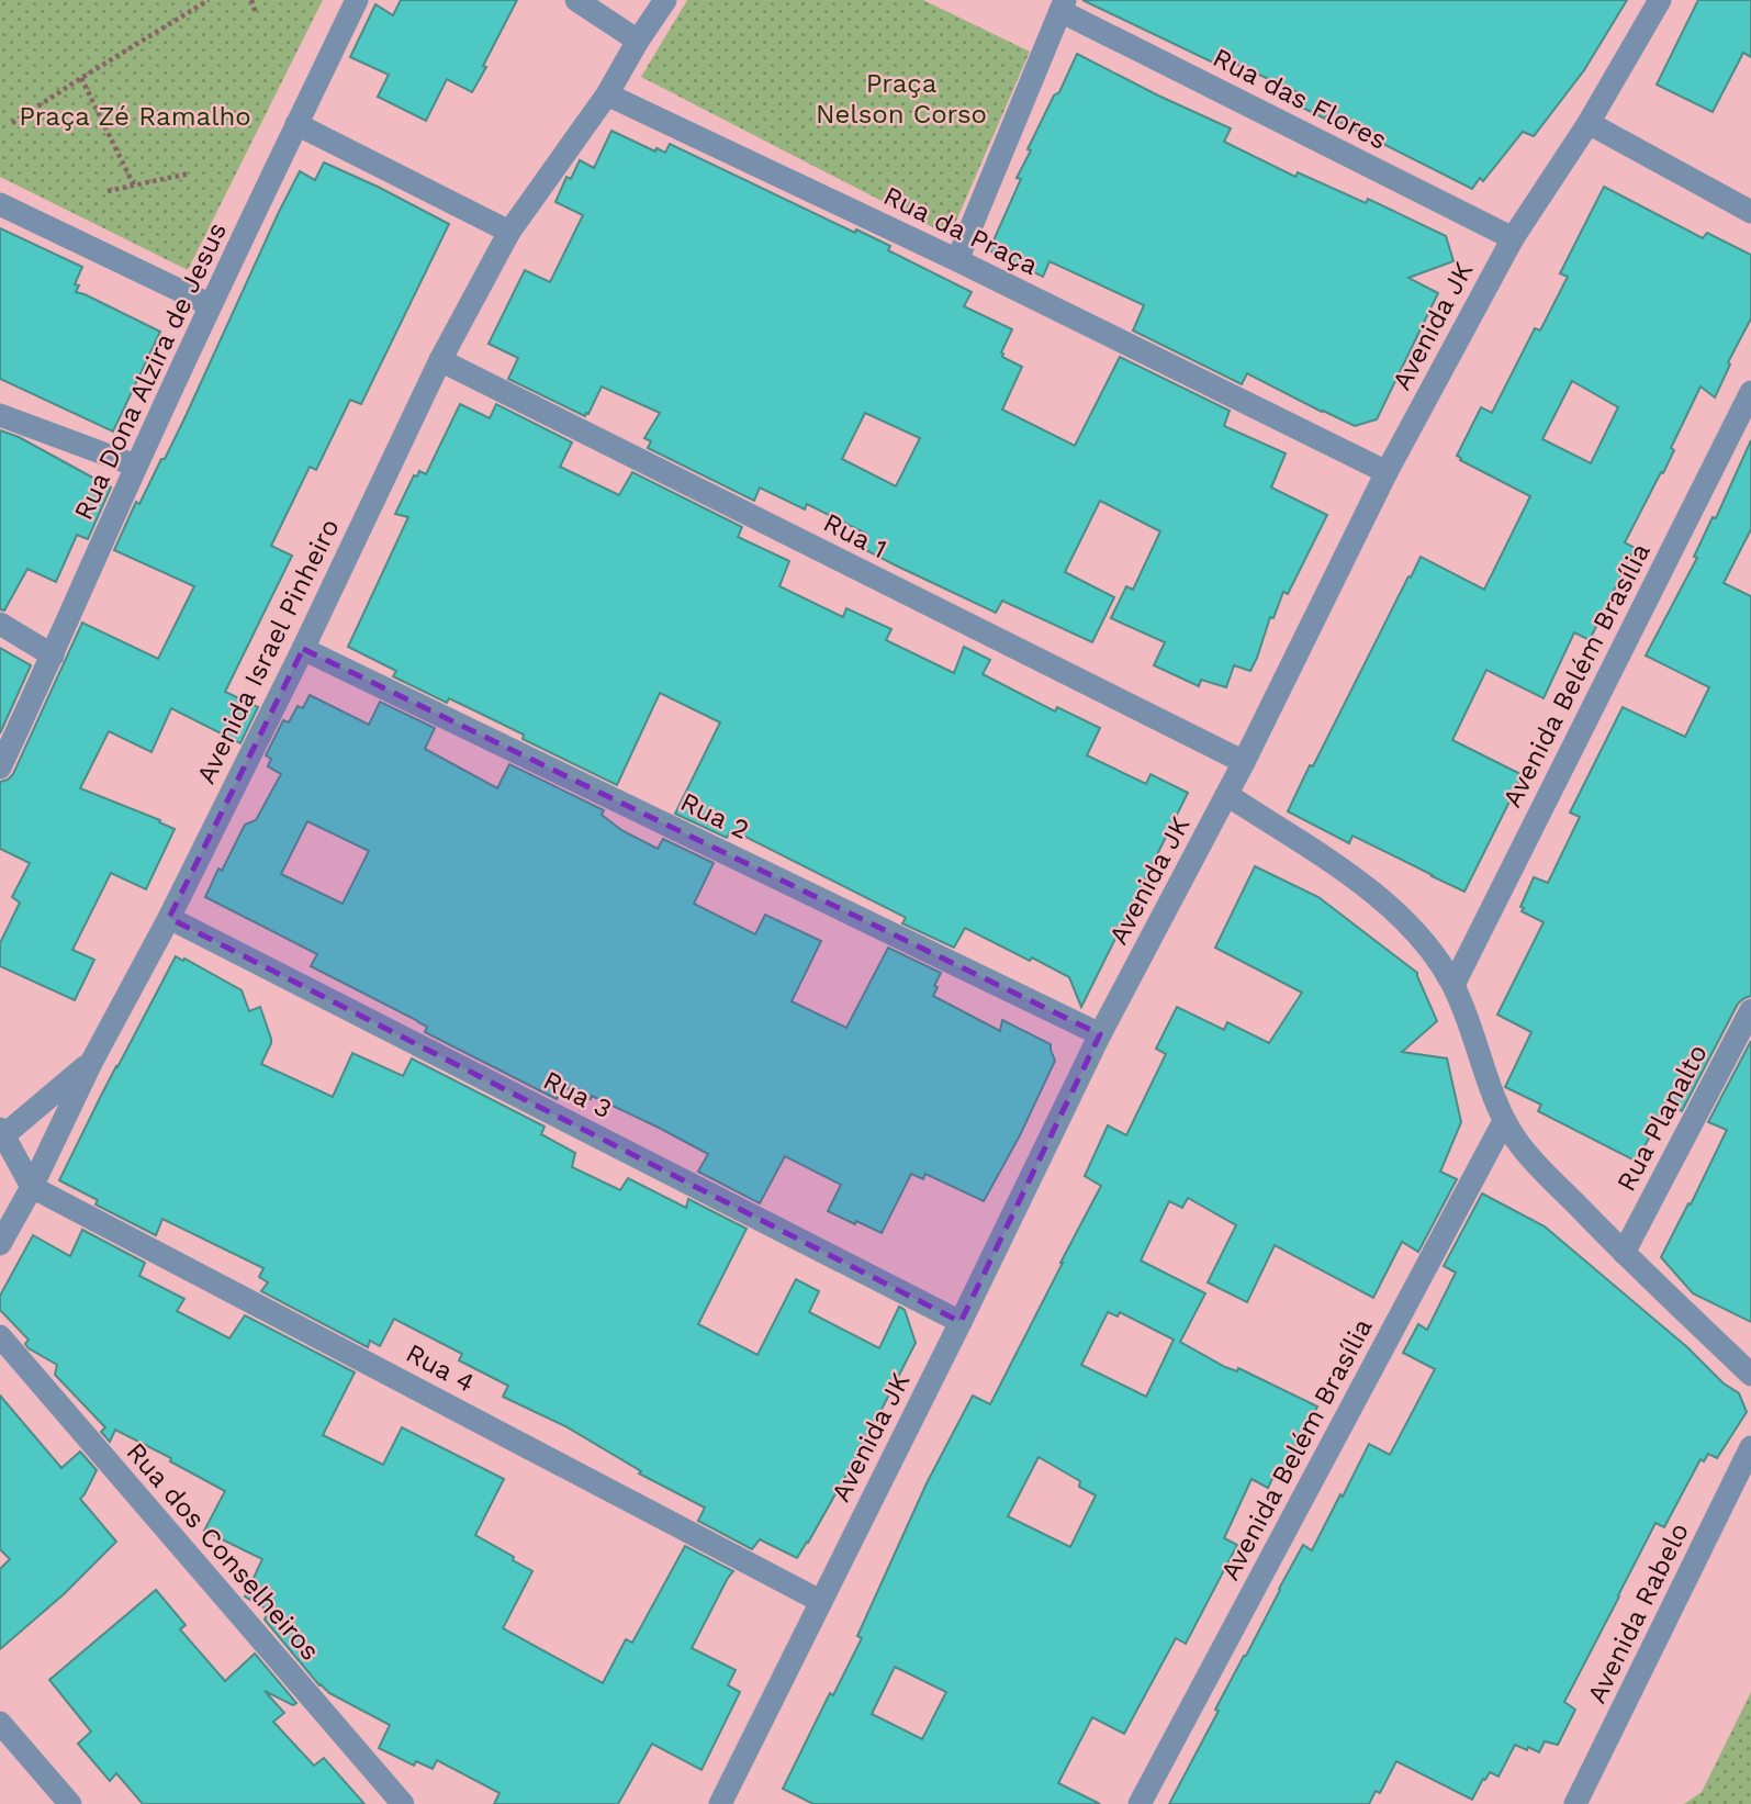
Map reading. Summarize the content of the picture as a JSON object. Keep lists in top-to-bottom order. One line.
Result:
{"streets":{"street":["Rua das Flores","Rua da Praça","Avenida JK","Rua Dona Alzira de Jesus","Rua 1","Avenida Israel Pinheiro","Avenida Belém Brasília","Rua 2","Rua 3","Rua Planalto","Rua 4","Rua dos Conselheiros","Avenida Rabelo"]},"crossings":[["Rua das Flores","Avenida JK"],["Rua da Praça","Avenida JK"],["Rua da Praça","Avenida Israel Pinheiro"],["Avenida JK","Rua 1"],["Avenida JK","Rua 2"],["Avenida JK","Rua 3"],["Avenida JK","Rua 4"],["Rua 1","Avenida Israel Pinheiro"],["Avenida Israel Pinheiro","Rua 2"],["Avenida Israel Pinheiro","Rua 3"],["Avenida Israel Pinheiro","Rua 4"]],"parks":["Praça Nelson Corso","Praça Zé Ramalho"]}
